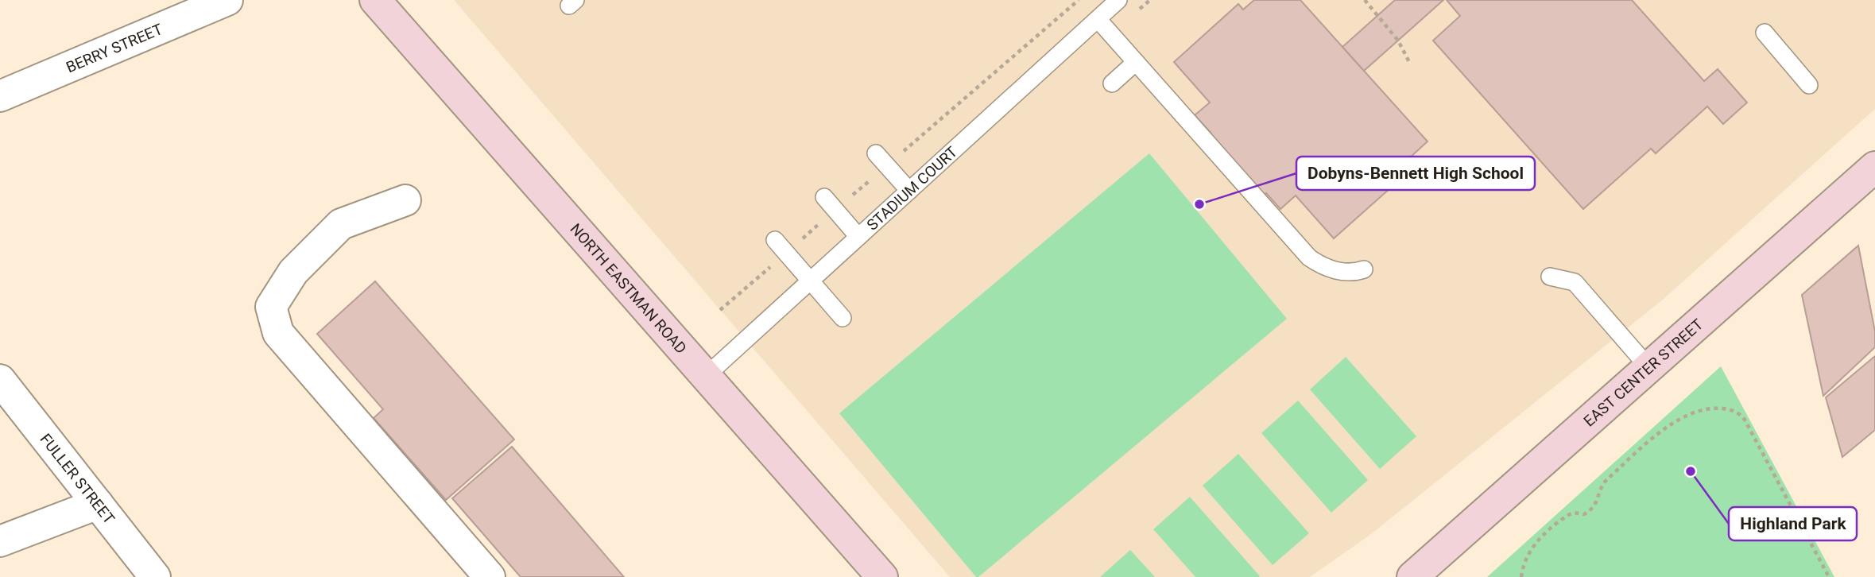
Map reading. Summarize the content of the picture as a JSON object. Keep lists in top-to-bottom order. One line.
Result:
{"streets":{"main road":["NORTH EASTMAN ROAD","EAST CENTER STREET"],"street":["BERRY STREET","FULLER STREET"],"lane":["STADIUM COURT"]},"crossings":[["STADIUM COURT","NORTH EASTMAN ROAD"]],"places":["Dobyns-Bennett High School","Highland Park"]}
